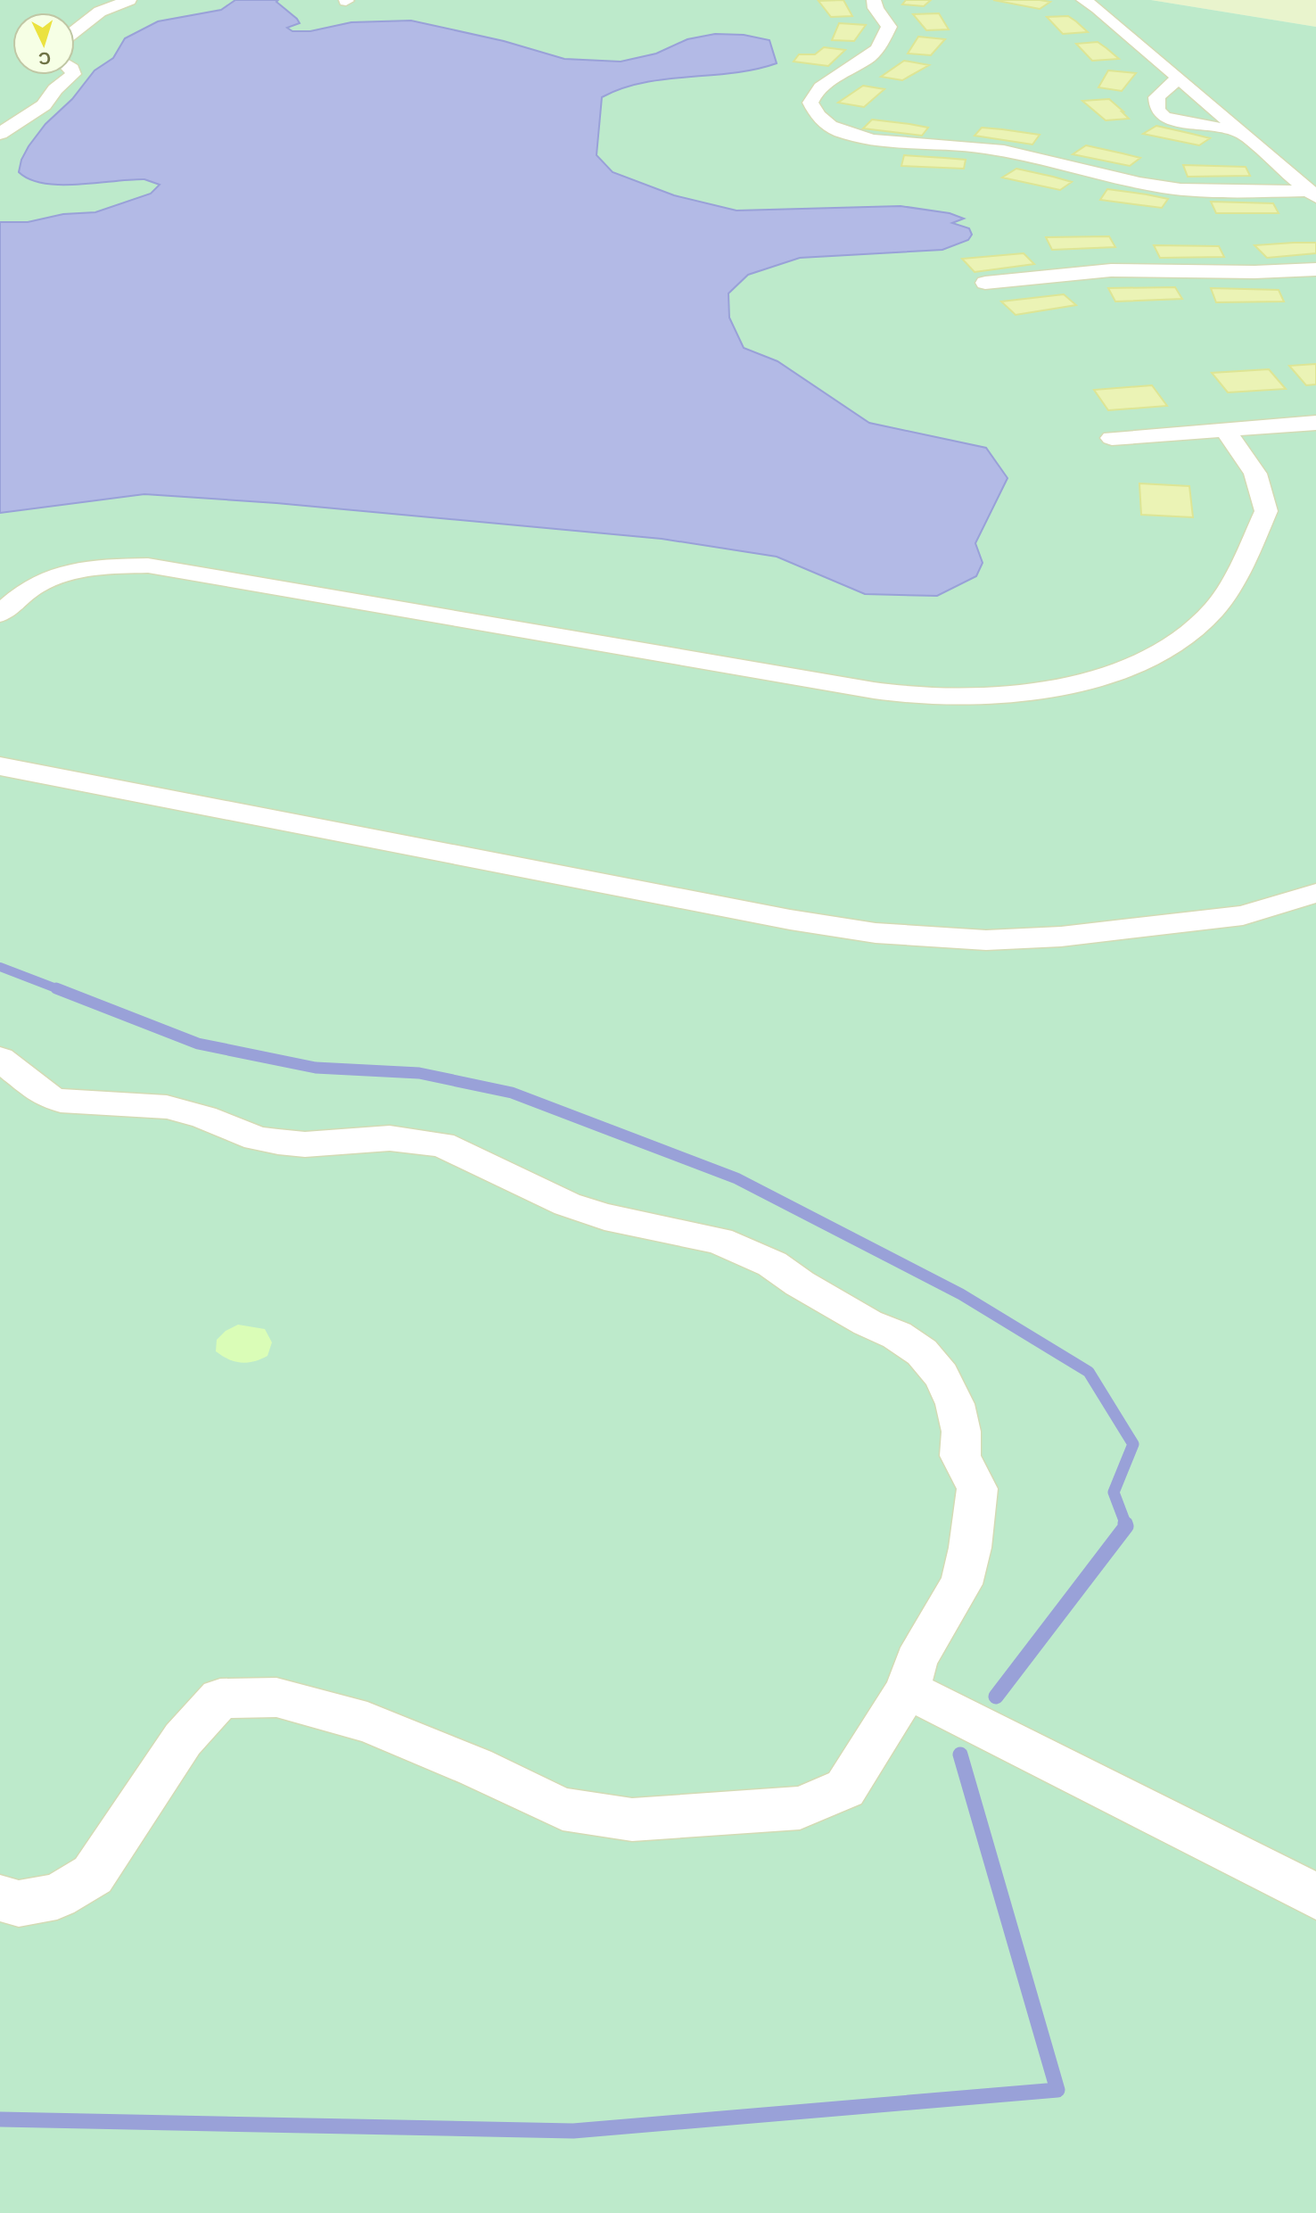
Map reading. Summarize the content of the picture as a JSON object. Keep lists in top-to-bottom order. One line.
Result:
{"north":"bottom"}
